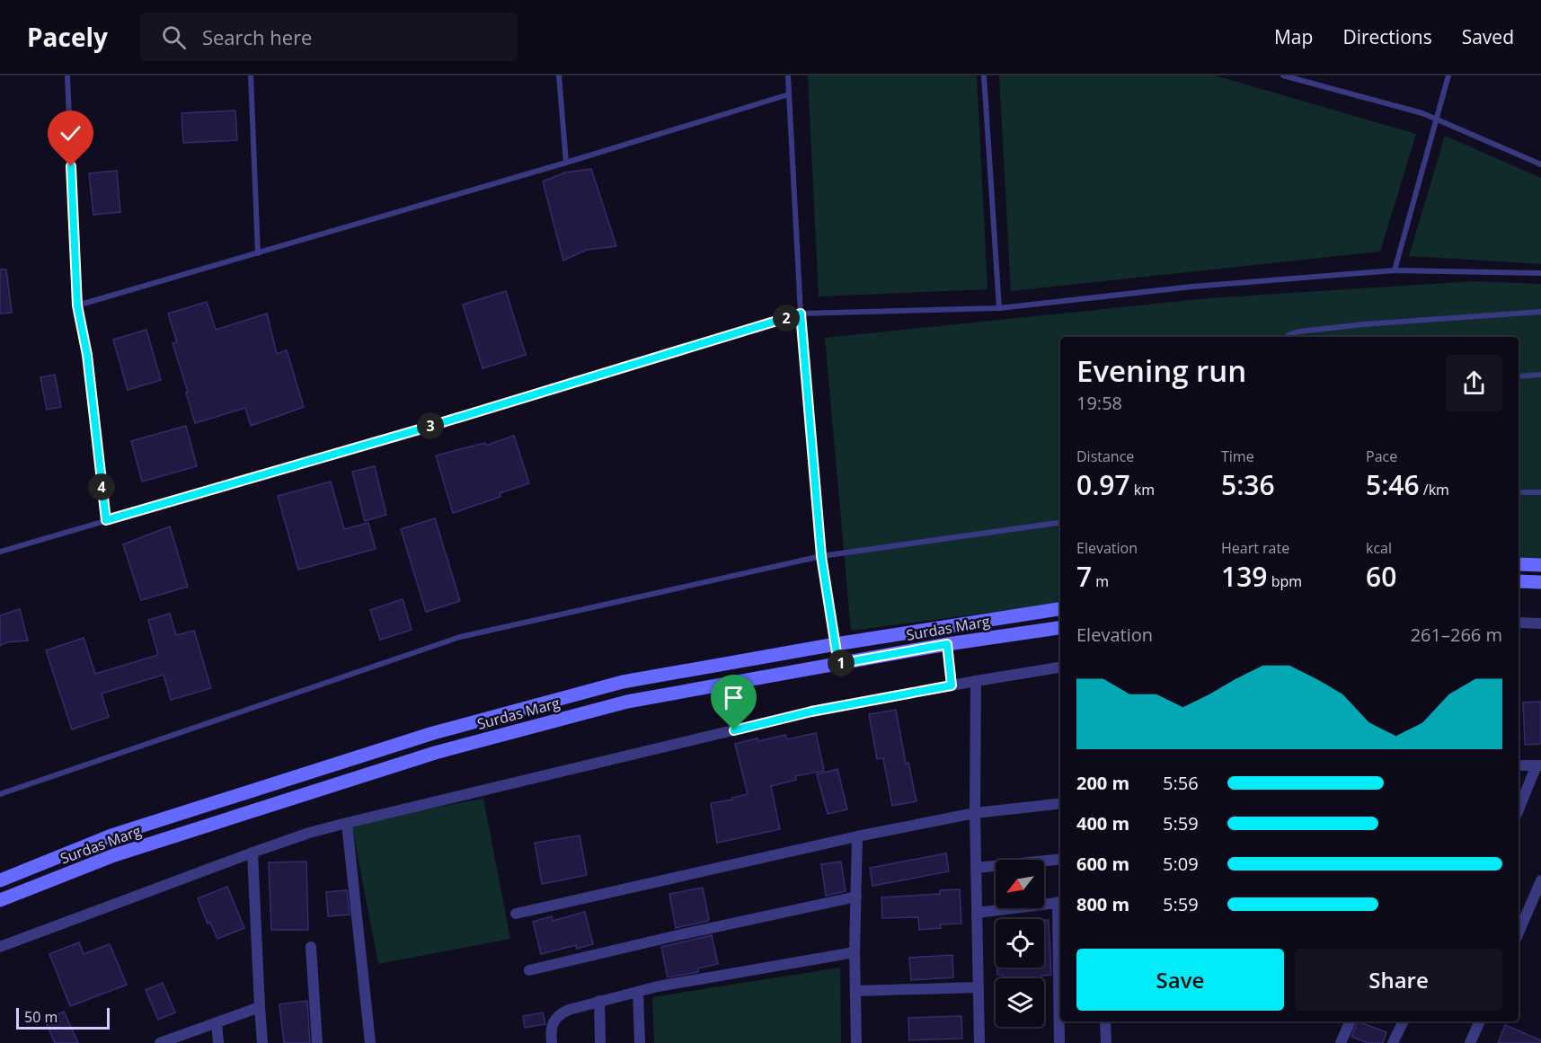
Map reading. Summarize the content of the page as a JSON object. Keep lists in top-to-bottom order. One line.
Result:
{"streets":{"main road":["Surdas Marg"]},"scale_bar":"50 m","north":"bottom left","page":{"header":"Pacely","search":"Search here","nav":["Map","Directions","Saved"],"pins":["2","3","4","1"],"heading":["Evening run","19:58"],"stats":[["Distance","0.97 km"],["Time","5:36"],["Pace","5:46 /km"],["Elevation","7 m"],["Heart rate","139 bpm"],["kcal","60"]],"chart":["Elevation","261–266 m"],"list":[{"name":"200 m","note":"5:56"},{"name":"400 m","note":"5:59"},{"name":"600 m","note":"5:09"},{"name":"800 m","note":"5:59"}],"buttons":["Save","Share"],"scale":"50 m"}}
